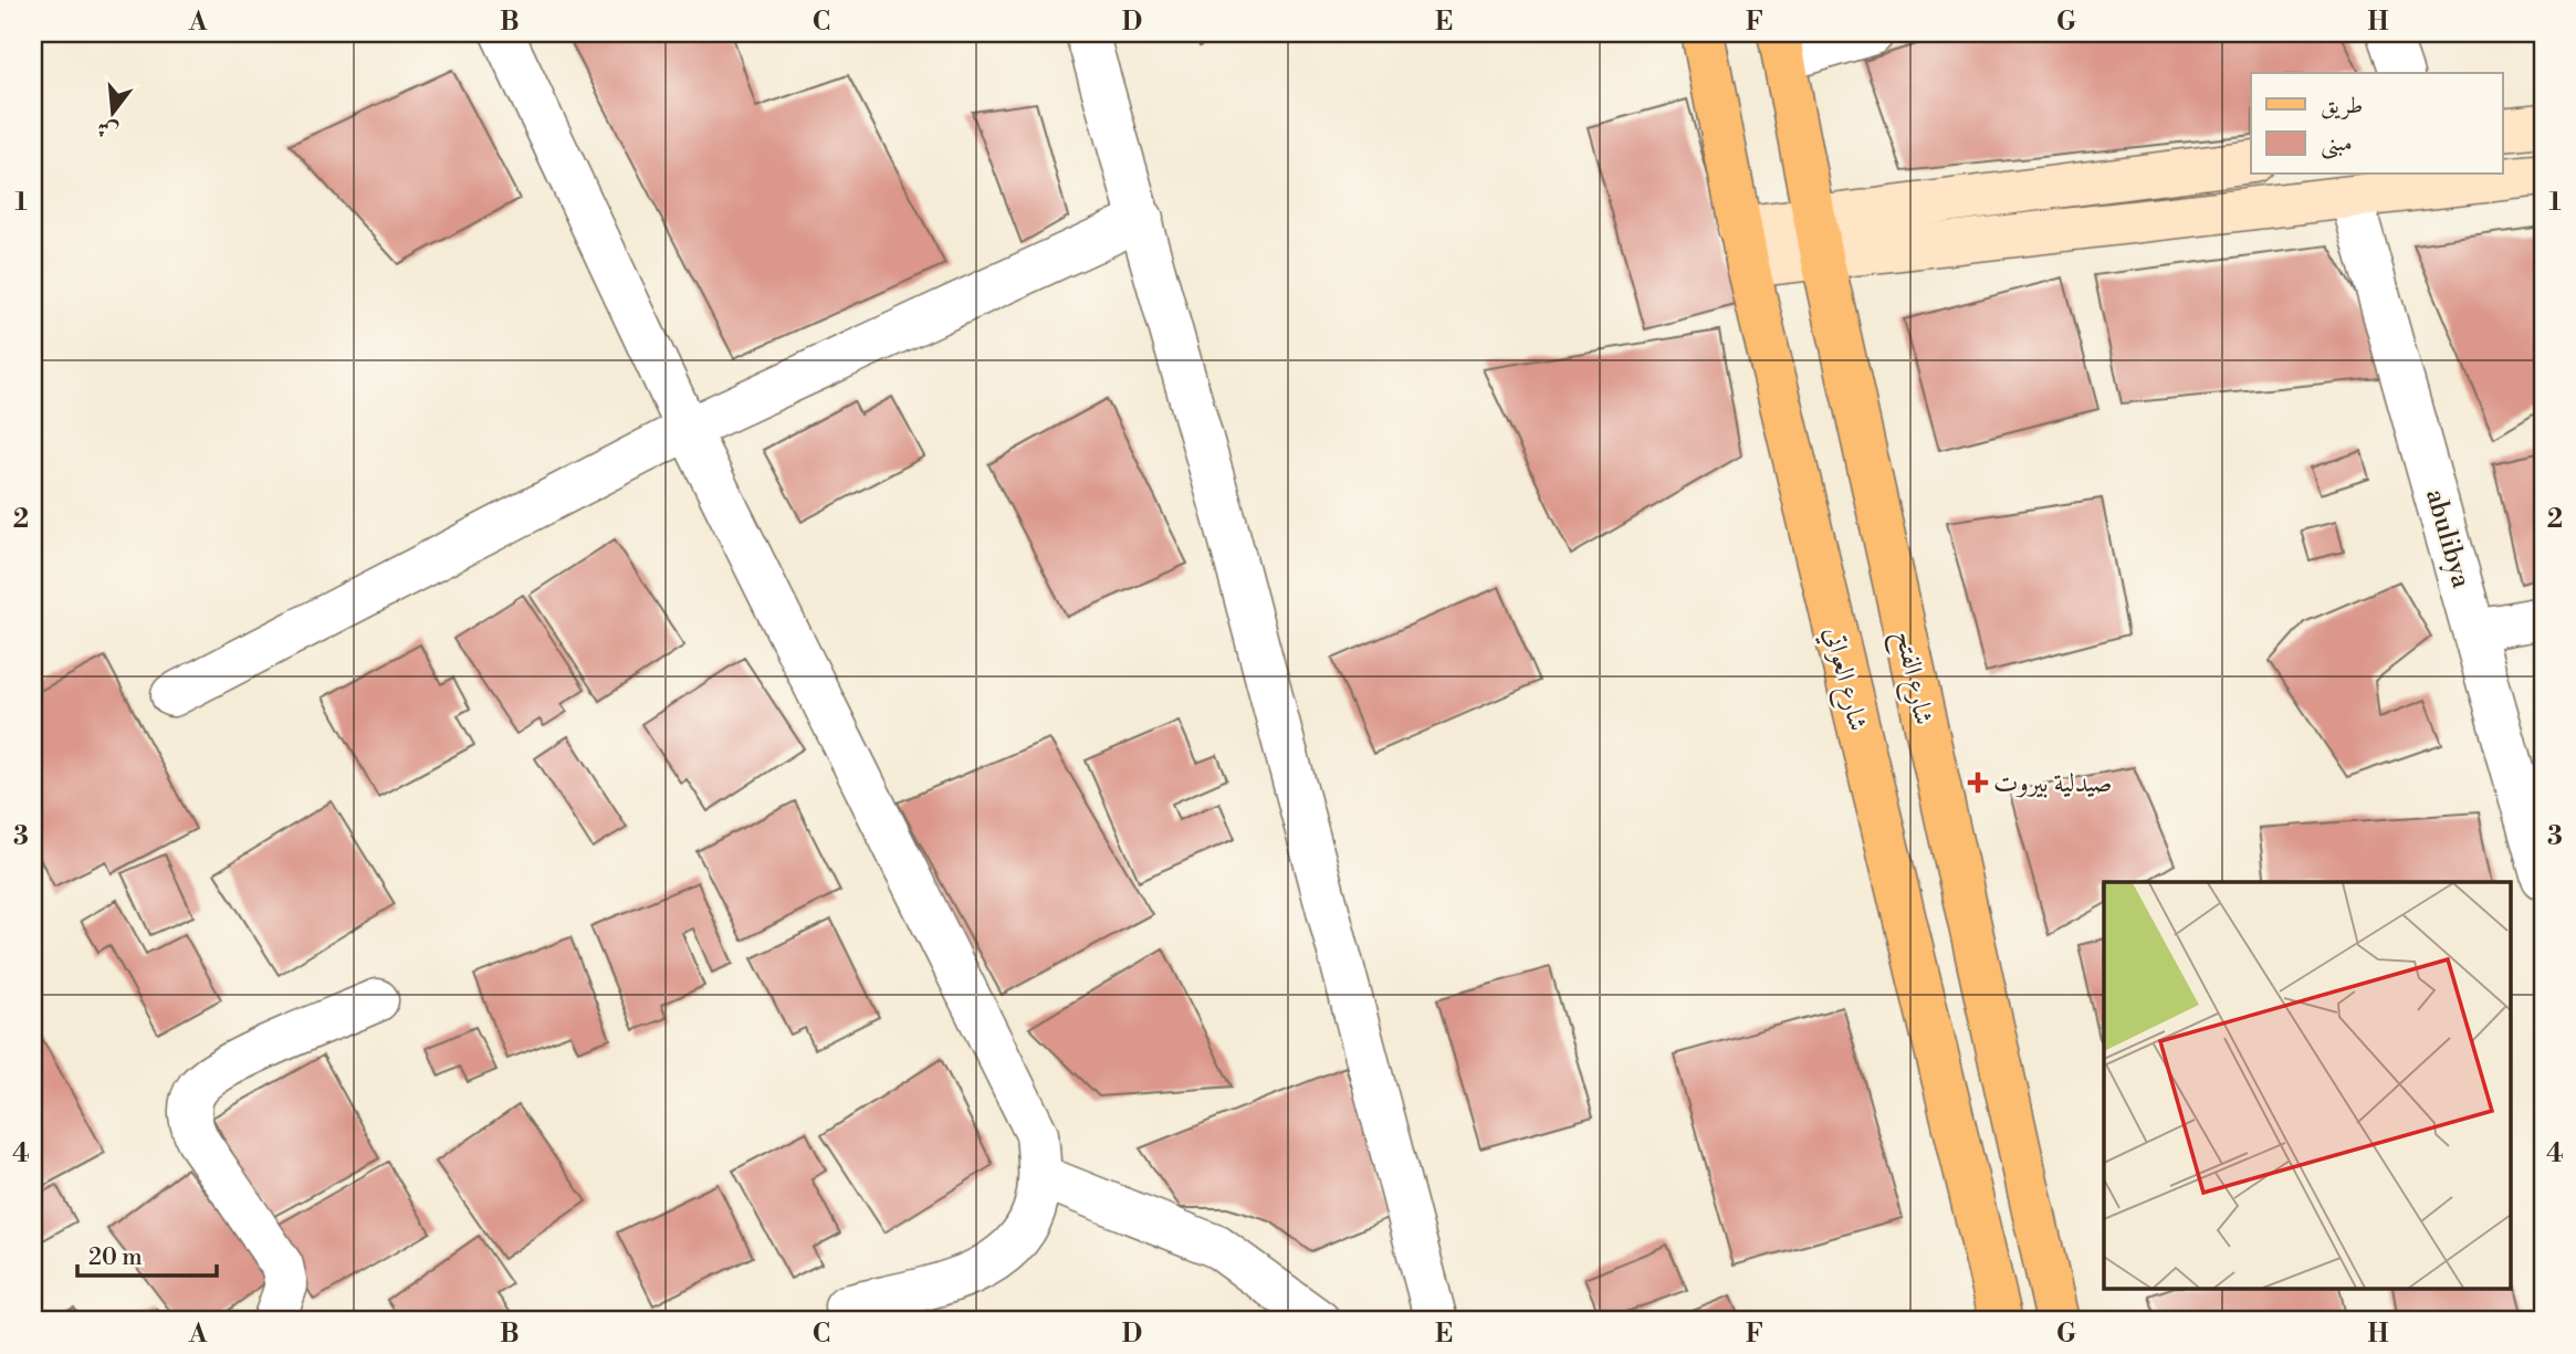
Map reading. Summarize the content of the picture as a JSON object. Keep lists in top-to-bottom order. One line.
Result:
{"streets":{"main road":["شارع الفتح","شارع العواتي"],"street":["abulibya"]},"places":{"health":["صيدلية بيروت"]},"legend":["طريق","مبنى"],"scale_bar":"20 m","north":"bottom","grid":{"columns":["A","B","C","D","E","F","G","H"],"rows":["1","2","3","4"]}}
